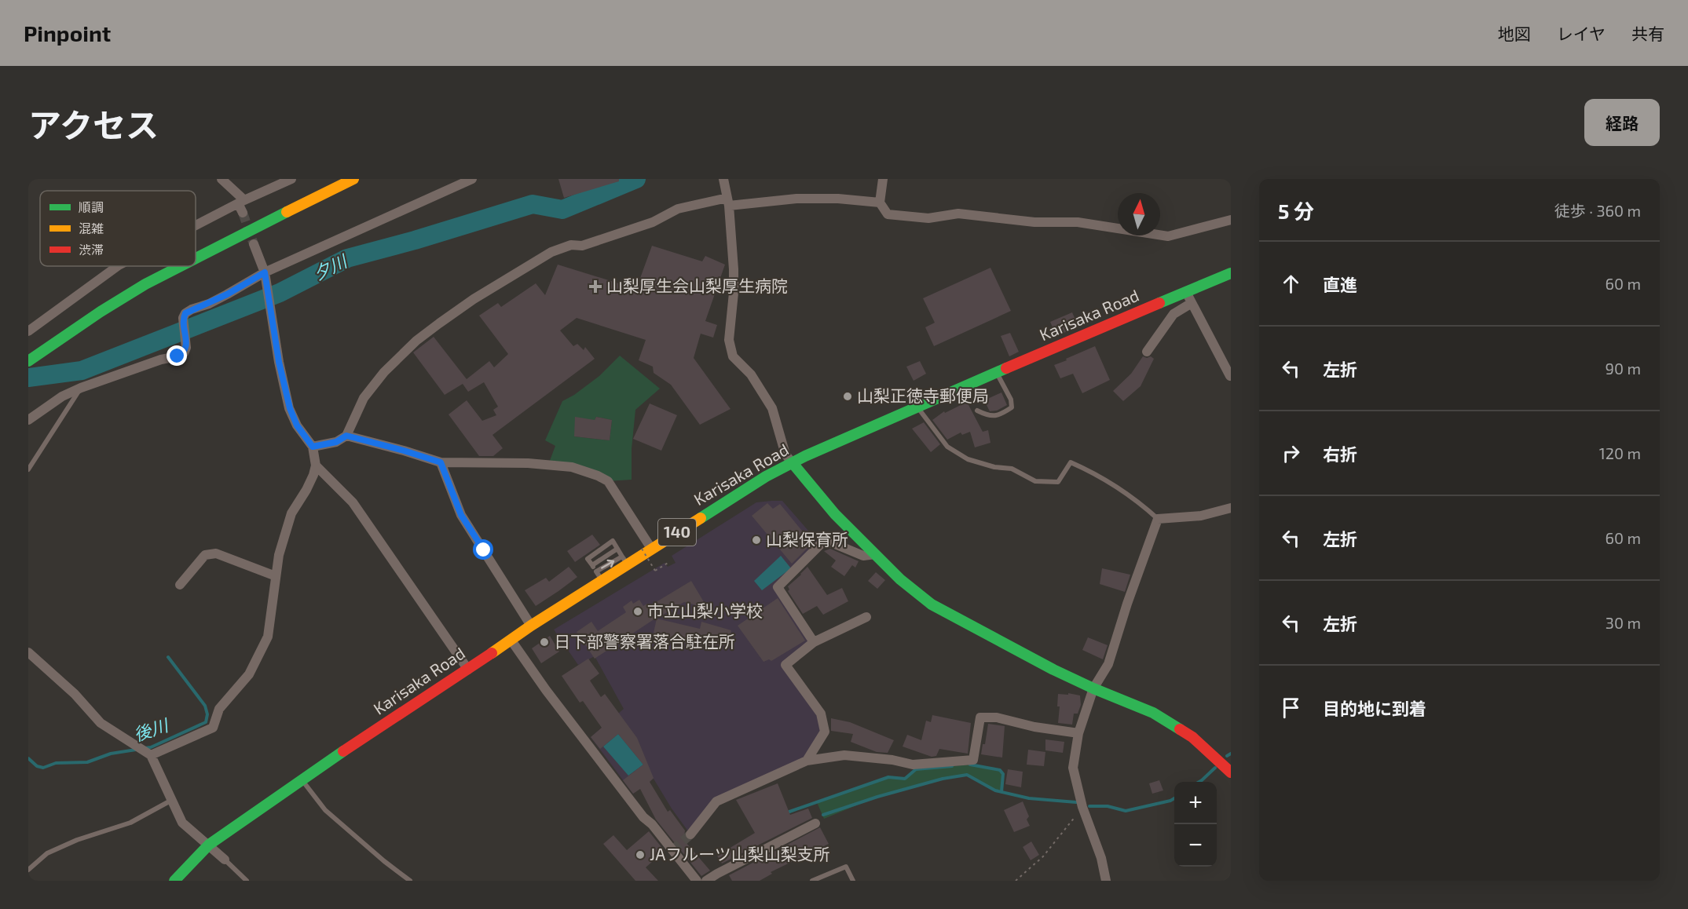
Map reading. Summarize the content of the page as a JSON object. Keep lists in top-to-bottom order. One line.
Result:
{"streets":{"main road":["Karisaka Road","140"]},"water":["夕川","後川"],"places":{"health":["山梨厚生会山梨厚生病院"],"other":["山梨正徳寺郵便局","山梨保育所","市立山梨小学校","日下部警察署落合駐在所","JAフルーツ山梨山梨支所"]},"legend":["順調","混雑","渋滞"],"north":"top","page":{"header":"Pinpoint","nav":["地図","レイヤ","共有"],"title":"アクセス","buttons":"経路","heading":["5 分","徒歩 · 360 m"],"list":[["直進","60 m"],["左折","90 m"],["右折","120 m"],["左折","60 m"],["左折","30 m"],"目的地に到着"],"map_buttons":["+","−"]}}
